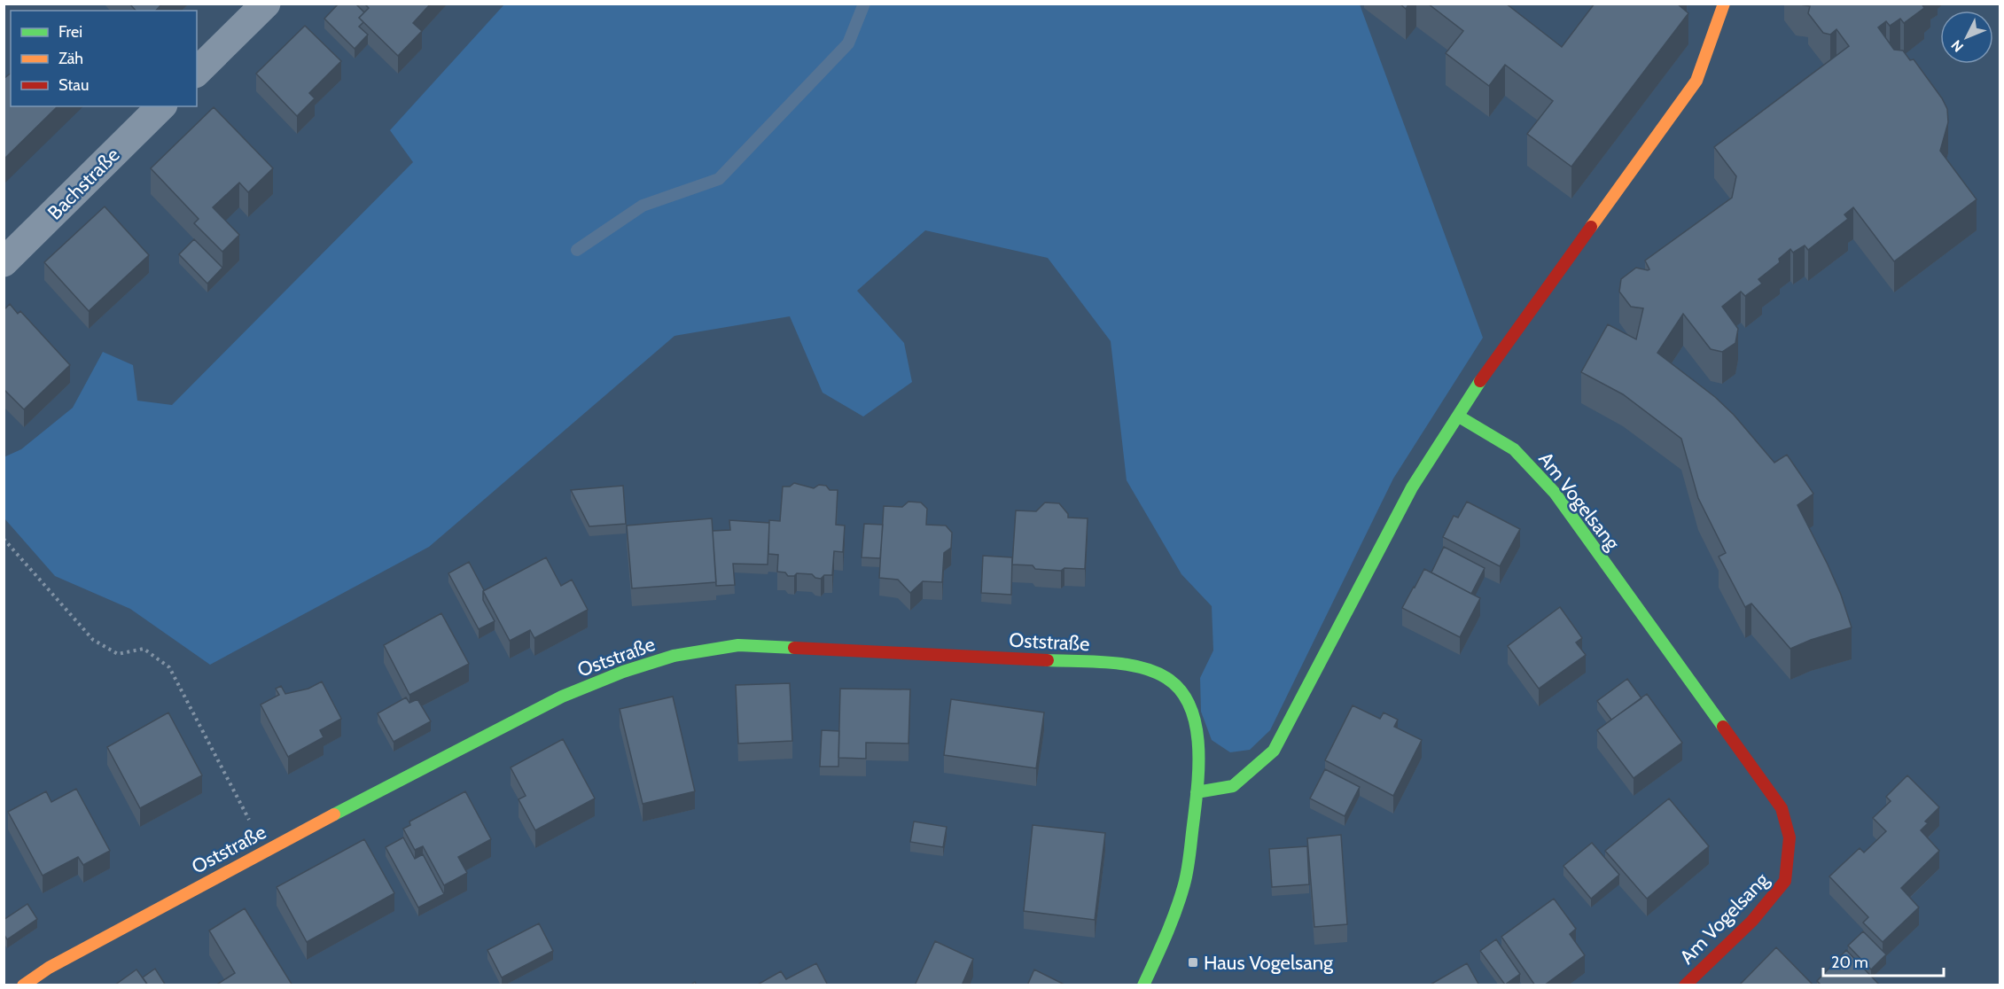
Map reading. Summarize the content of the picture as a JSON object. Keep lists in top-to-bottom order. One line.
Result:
{"streets":{"street":["Bachstraße","Am Vogelsang","Oststraße"]},"places":{"transit":["Haus Vogelsang"]},"legend":["Frei","Zäh","Stau"],"scale_bar":"20 m","north":"bottom left"}
